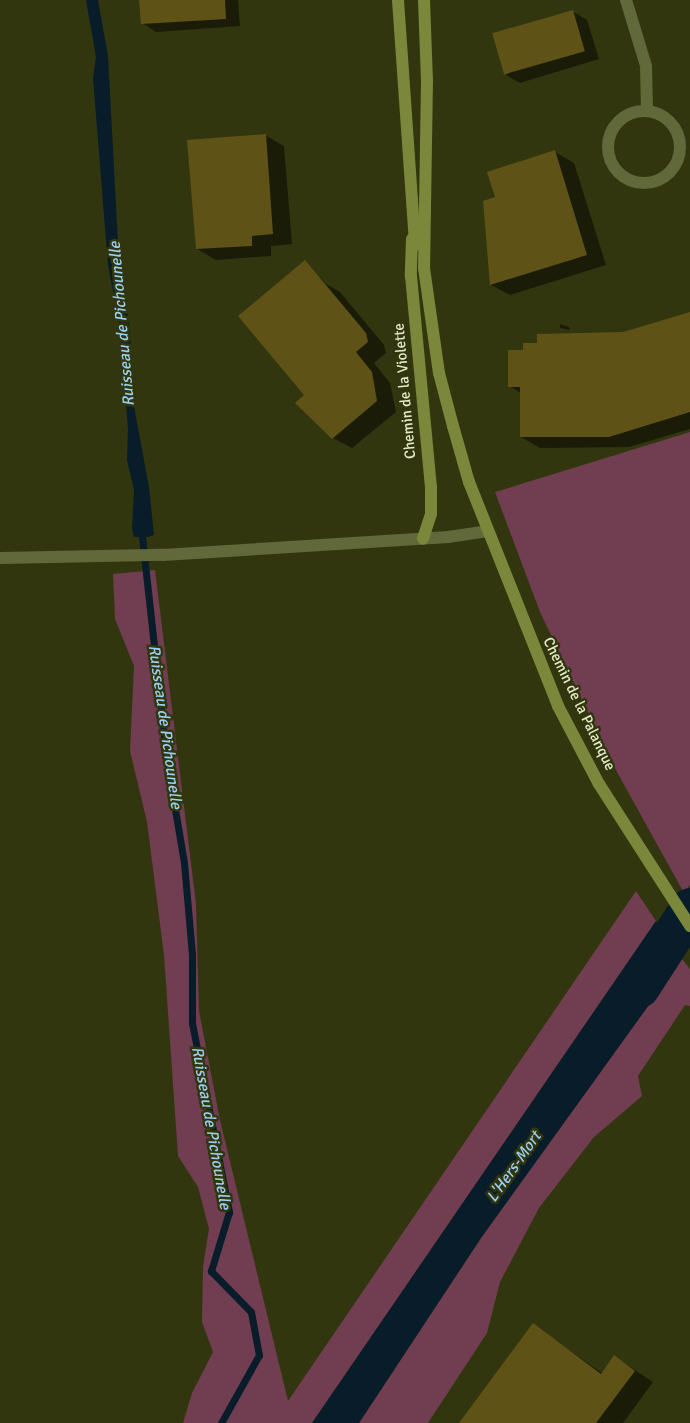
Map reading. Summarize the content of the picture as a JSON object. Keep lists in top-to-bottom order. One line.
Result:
{"streets":{"street":["Chemin de la Violette","Chemin de la Palanque"]},"crossings":[["Chemin de la Violette","Chemin de la Palanque"]],"water":["Ruisseau de Pichounelle","L'Hers-Mort"]}
